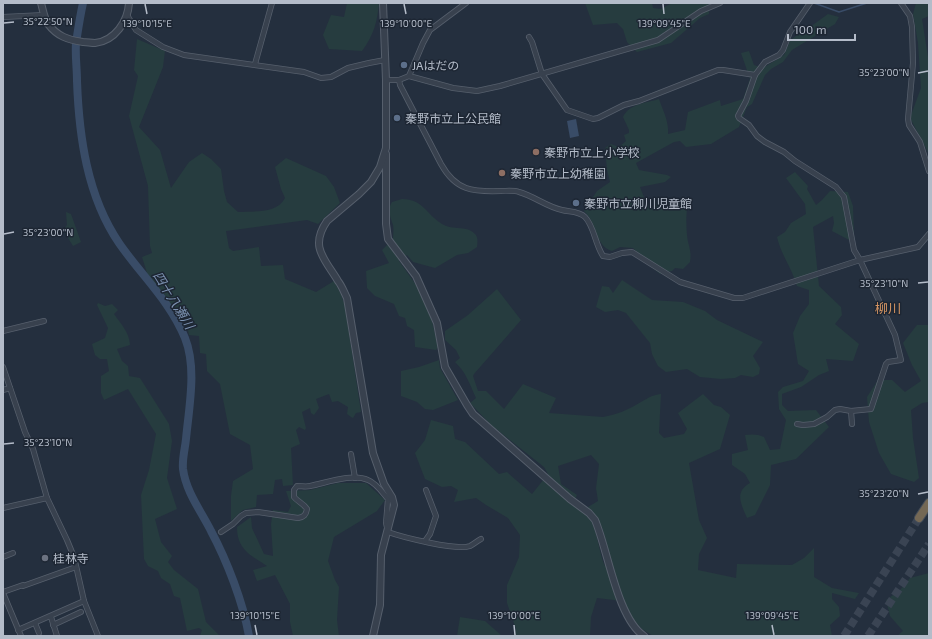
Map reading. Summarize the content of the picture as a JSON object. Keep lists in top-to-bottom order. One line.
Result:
{"districts":["柳川"],"water":["四十八瀬川"],"places":["JAはだの","秦野市立上公民館","秦野市立上小学校","秦野市立上幼稚園","秦野市立柳川児童館","桂林寺"],"scale_bar":"100 m","coordinates":["35°22'50\"N","139°10'15\"E","139°10'00\"E","139°09'45\"E","35°23'00\"N","35°23'10\"N","35°23'20\"N"]}
